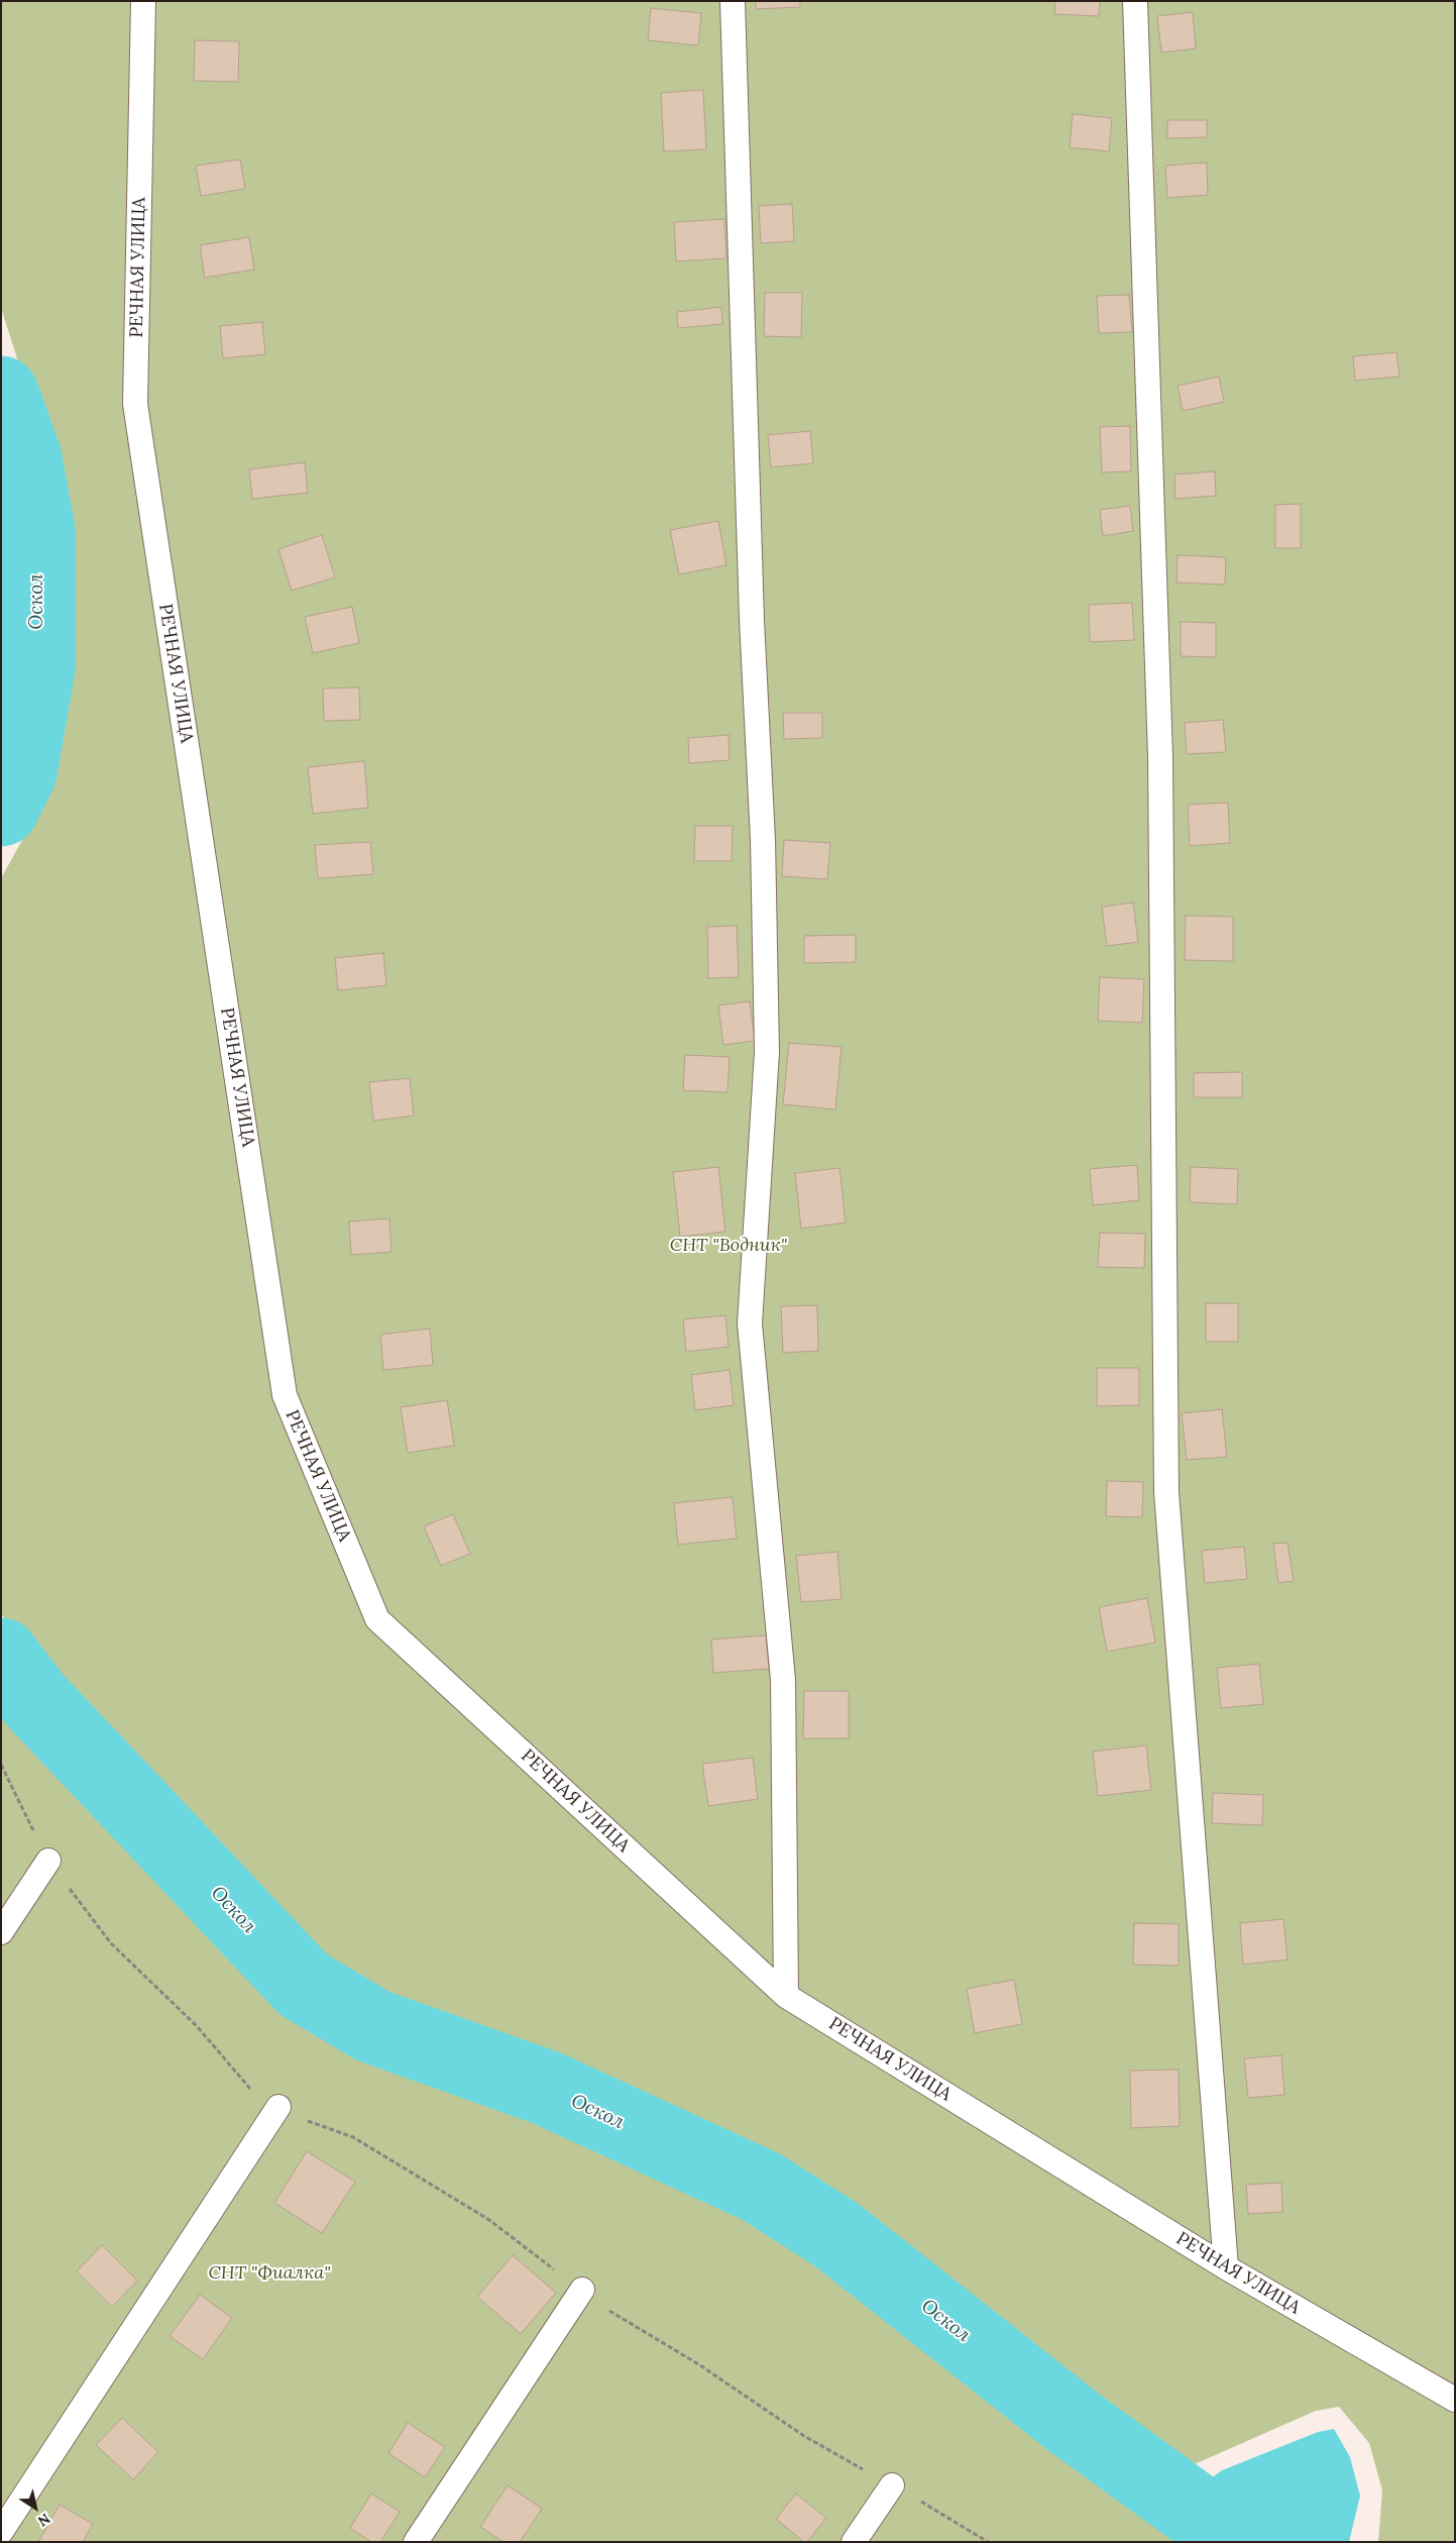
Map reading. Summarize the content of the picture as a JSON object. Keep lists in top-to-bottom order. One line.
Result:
{"streets":{"lane":["РЕЧНАЯ УЛИЦА"]},"water":["Оскол"],"parks":["СНТ \"Водник\"","СНТ \"Фиалка\""],"north":"bottom right"}
